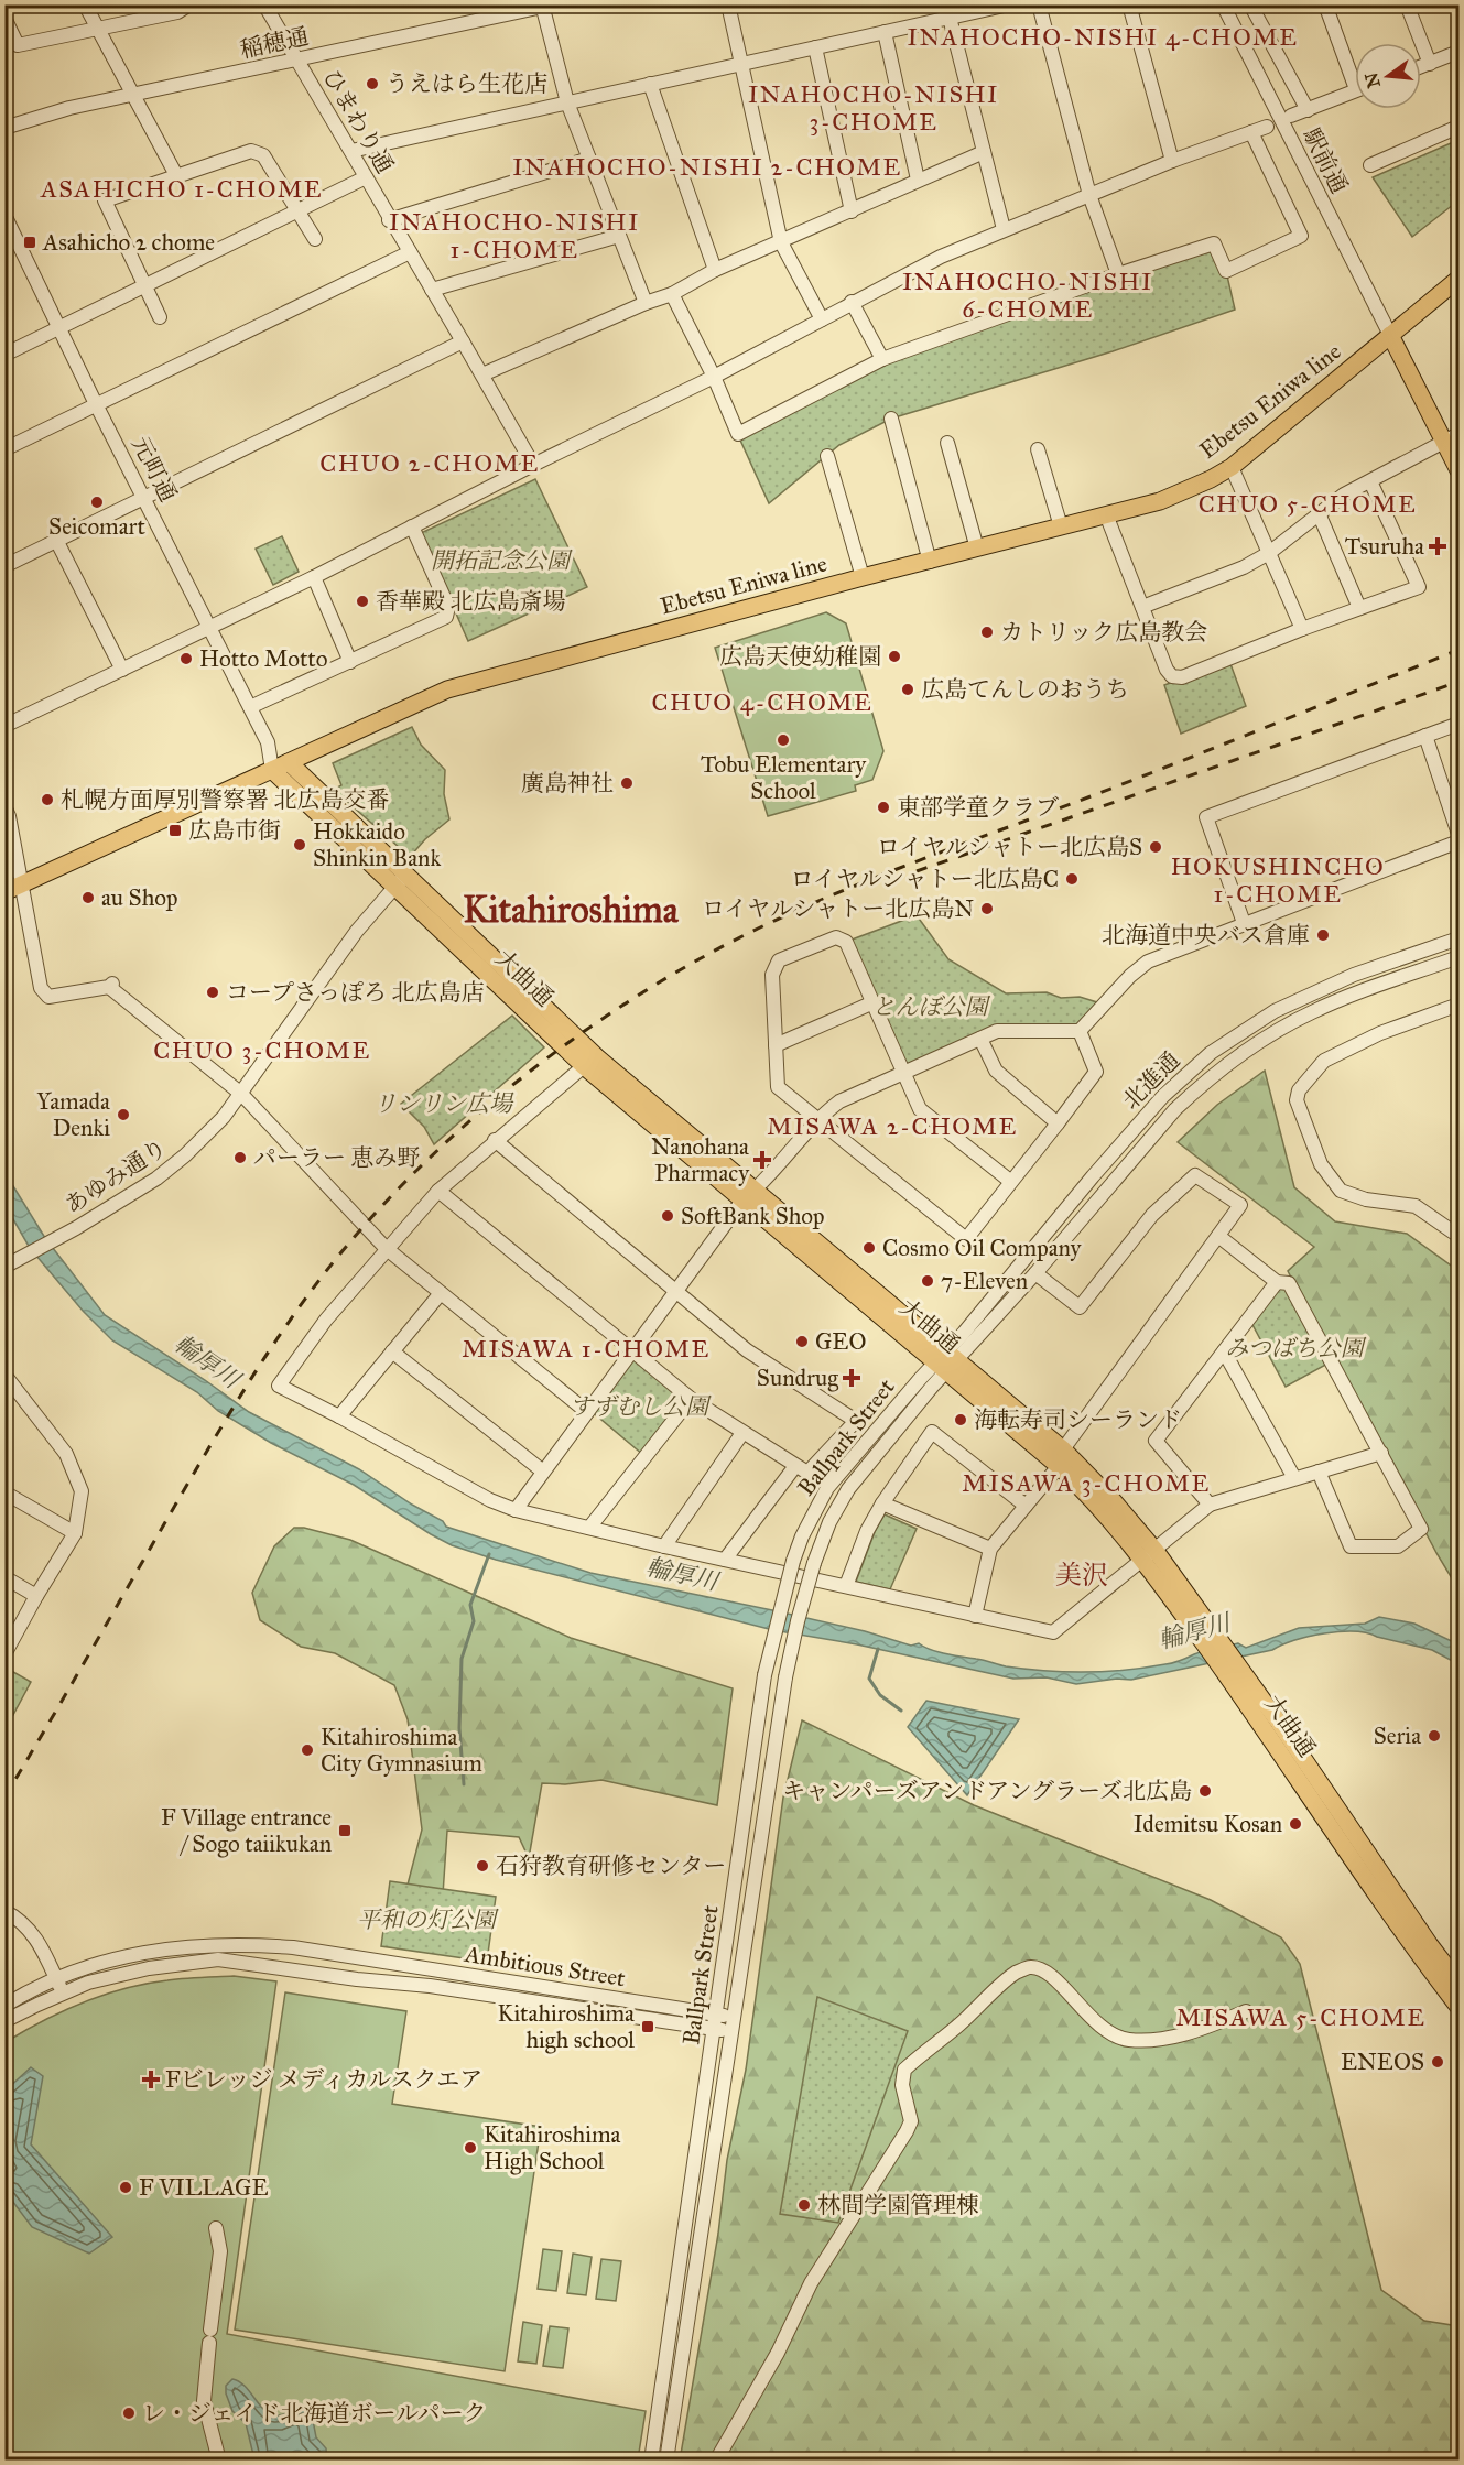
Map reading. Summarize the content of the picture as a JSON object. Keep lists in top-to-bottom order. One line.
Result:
{"streets":{"main road":["Ebetsu Eniwa line","大曲通"],"street":["稲穂通","ひまわり通","駅前通","元町通","北進通","あゆみ通り","Ballpark Street","Ambitious Street"]},"crossings":[["稲穂通","ひまわり通"],["駅前通","Ebetsu Eniwa line"],["Ebetsu Eniwa line","大曲通"],["大曲通","北進通"],["大曲通","あゆみ通り"],["大曲通","Ballpark Street"],["北進通","Ballpark Street"],["Ballpark Street","Ambitious Street"]],"districts":["INAHOCHO-NISHI 4-CHOME","INAHOCHO-NISHI 3-CHOME","INAHOCHO-NISHI 2-CHOME","ASAHICHO 1-CHOME","INAHOCHO-NISHI 1-CHOME","INAHOCHO-NISHI 6-CHOME","CHUO 2-CHOME","CHUO 5-CHOME","CHUO 4-CHOME","HOKUSHINCHO 1-CHOME","Kitahiroshima","CHUO 3-CHOME","MISAWA 2-CHOME","MISAWA 1-CHOME","MISAWA 3-CHOME","美沢","MISAWA 5-CHOME"],"water":["輪厚川"],"parks":["開拓記念公園","とんぼ公園","リンリン広場","みつばち公園","すずむし公園","平和の灯公園"],"places":{"other":["うえはら生花店","Seicomart","香華殿 北広島斎場","カトリック広島教会","広島天使幼稚園","Hotto Motto","広島てんしのおうち","Tobu Elementary School","廣島神社","札幌方面厚別警察署 北広島交番","東部学童クラブ","Hokkaido Shinkin Bank","ロイヤルシャトー北広島S","ロイヤルシャトー北広島C","au Shop","ロイヤルシャトー北広島N","北海道中央バス倉庫","コープさっぽろ 北広島店","Yamada Denki","パーラー 恵み野","SoftBank Shop","Cosmo Oil Company","7-Eleven","GEO","海転寿司シーランド","Seria","Kitahiroshima City Gymnasium","キャンパーズアンドアングラーズ北広島","Idemitsu Kosan","石狩教育研修センター","ENEOS","Kitahiroshima High School","F VILLAGE","林間学園管理棟","レ・ジェイド北海道ボールパーク"],"transit":["Asahicho 2 chome","広島市街","F Village entrance / Sogo taiikukan","Kitahiroshima high school"],"health":["Tsuruha","Nanohana Pharmacy","Sundrug","Fビレッジ メディカルスクエア"]},"north":"left"}
